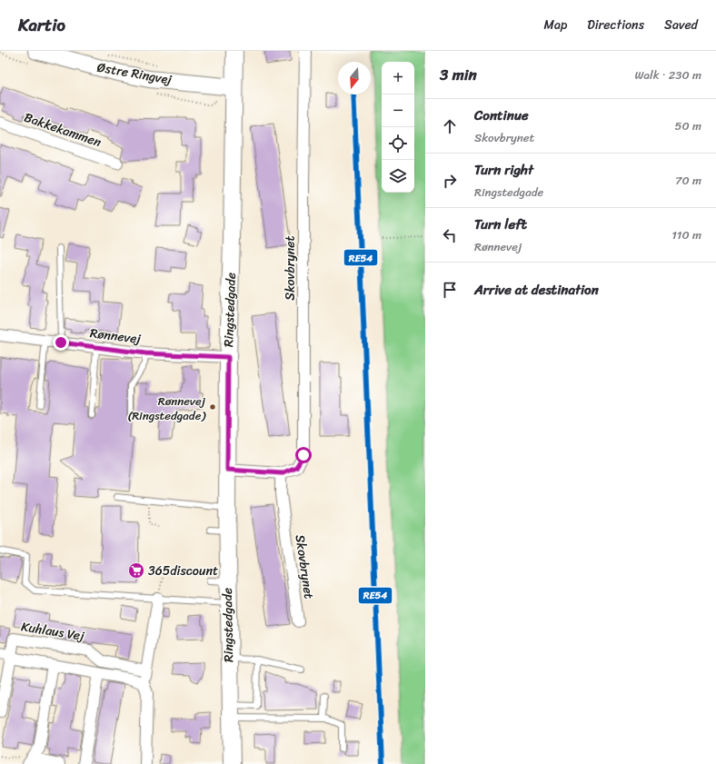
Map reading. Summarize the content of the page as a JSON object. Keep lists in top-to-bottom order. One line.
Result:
{"streets":{"street":["Østre Ringvej","Bakkekammen","Skovbrynet","Ringstedgade","Rønnevej","Kuhlaus Vej"]},"crossings":[["Østre Ringvej","Ringstedgade"],["Ringstedgade","Rønnevej"]],"places":{"other":["Rønnevej (Ringstedgade)"],"supermarket":["365discount"]},"lines":["transit line RE54"],"north":"bottom","page":{"header":"Kartio","nav":["Map","Directions","Saved"],"heading":["3 min","Walk · 230 m"],"map_buttons":["+","−"],"list":[["Continue","Skovbrynet","50 m"],["Turn right","Ringstedgade","70 m"],["Turn left","Rønnevej","110 m"],"Arrive at destination"]}}
